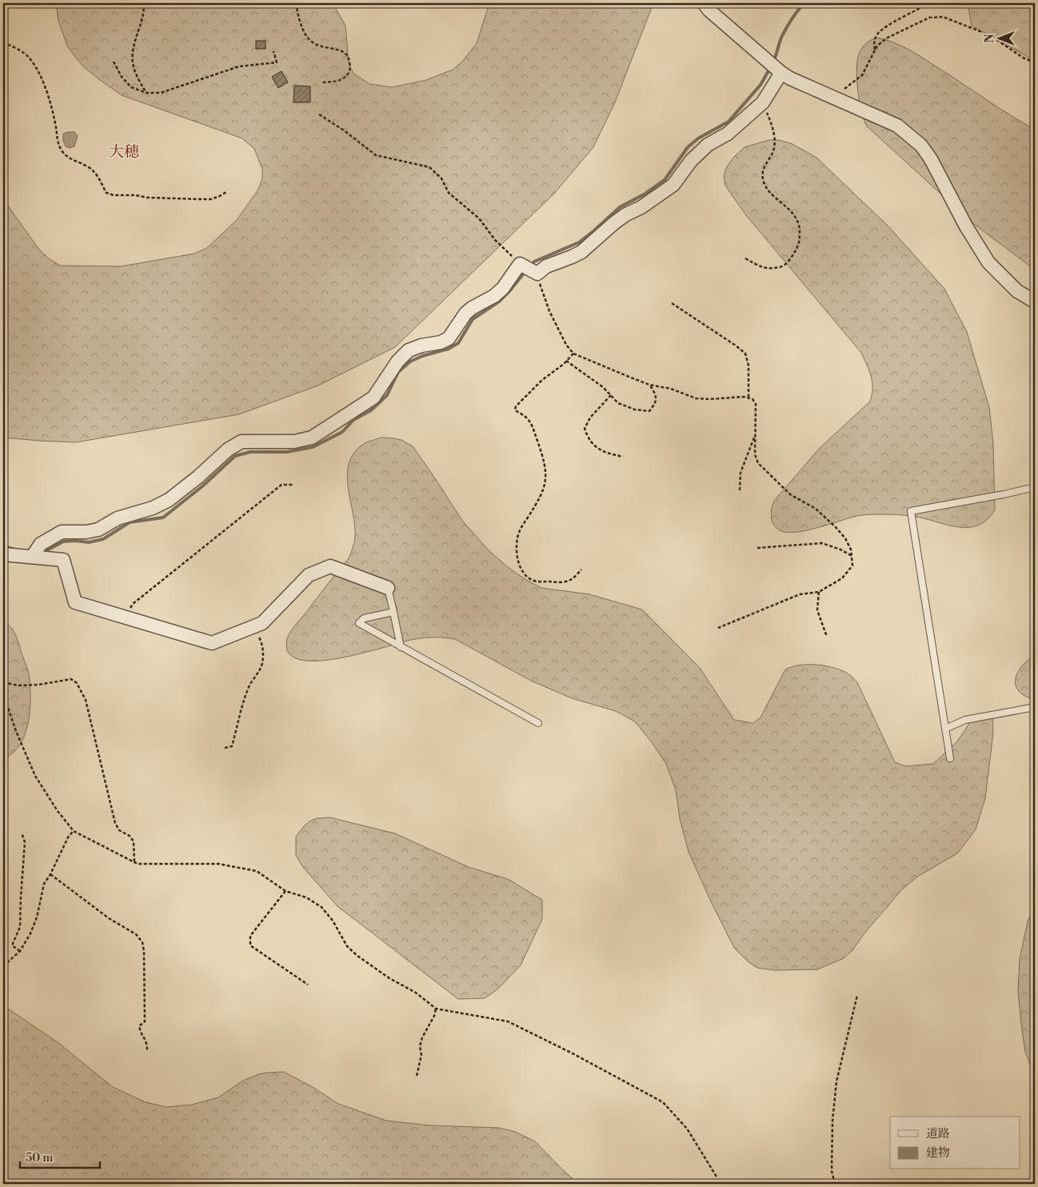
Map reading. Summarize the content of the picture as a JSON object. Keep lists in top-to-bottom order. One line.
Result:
{"districts":["大穂"],"legend":["道路","建物"],"scale_bar":"50 m","north":"left"}
